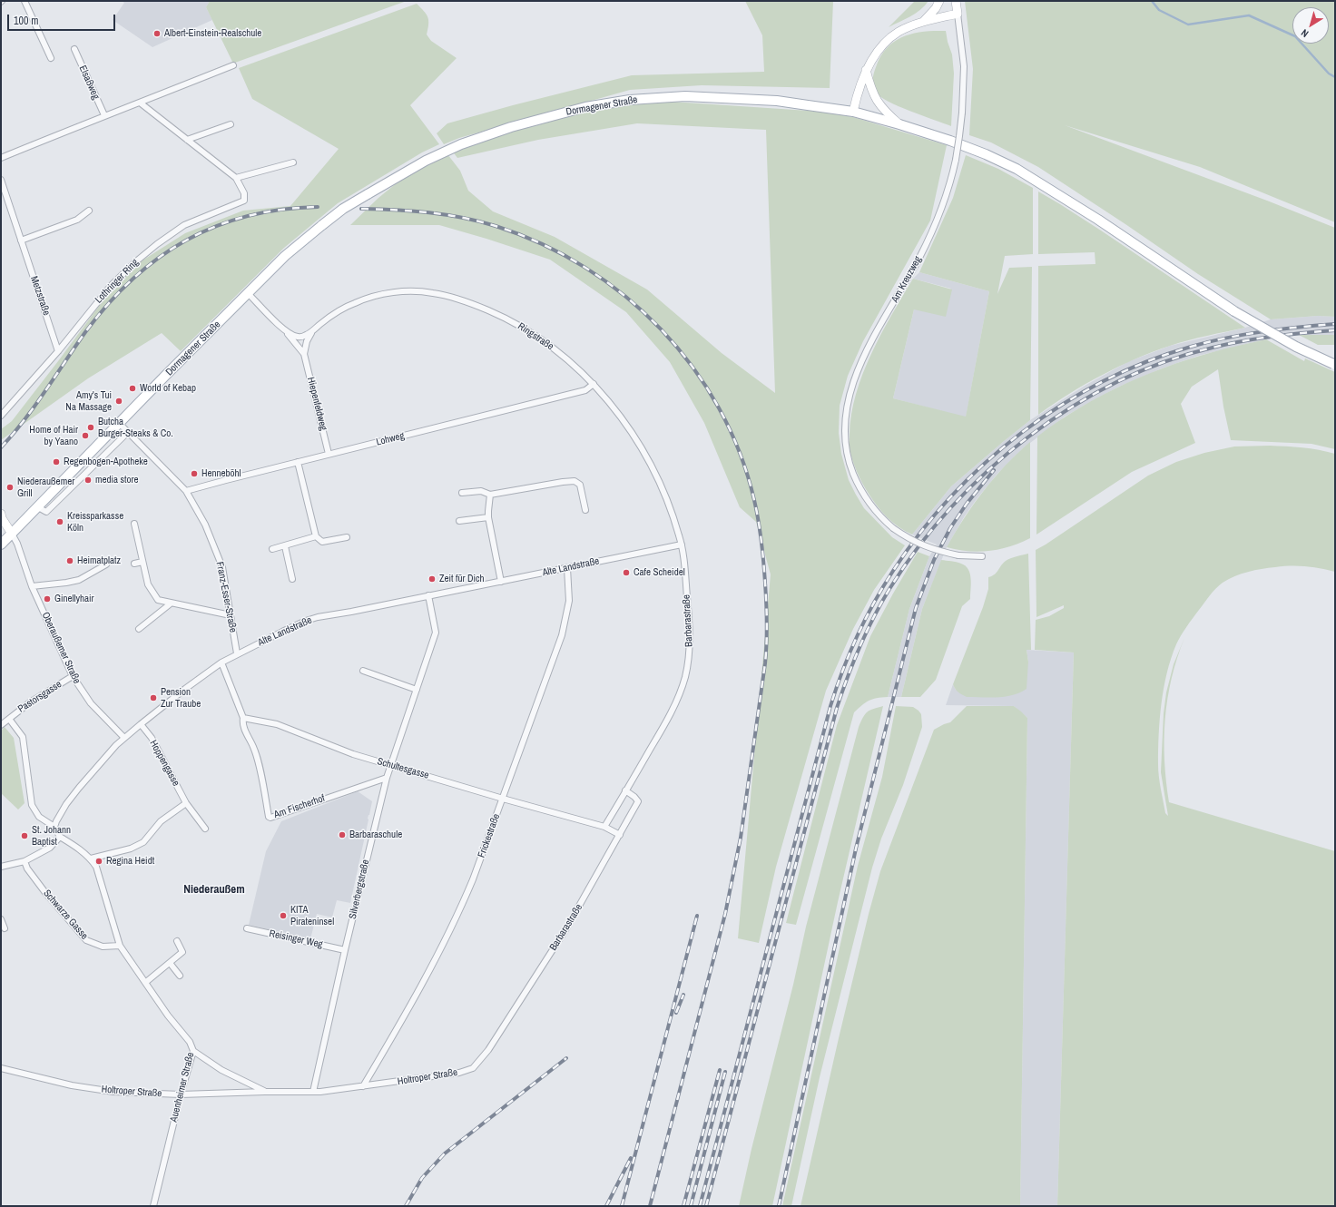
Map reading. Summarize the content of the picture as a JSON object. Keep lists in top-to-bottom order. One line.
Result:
{"streets":{"main road":["Dormagener Straße","Oberaußemer Straße"],"street":["Elsaßweg","Am Kreuzweg","Lothringer Ring","Metzstraße","Ringstraße","Hiepenfeldweg","Lohweg","Alte Landstraße","Franz-Esser-Straße","Barbarastraße","Pastorsgasse","Hoppengasse","Schultesgasse","Am Fischerhof","Frickestraße","Silverbergstraße","Schwarze Gasse","Reisinger Weg","Holtroper Straße","Auenheimer Straße"]},"crossings":[["Dormagener Straße","Franz-Esser-Straße"],["Dormagener Straße","Oberaußemer Straße"],["Lothringer Ring","Metzstraße"],["Ringstraße","Lohweg"],["Ringstraße","Alte Landstraße"],["Ringstraße","Barbarastraße"],["Hiepenfeldweg","Lohweg"],["Lohweg","Franz-Esser-Straße"],["Alte Landstraße","Franz-Esser-Straße"],["Alte Landstraße","Barbarastraße"],["Alte Landstraße","Oberaußemer Straße"],["Alte Landstraße","Pastorsgasse"],["Alte Landstraße","Hoppengasse"],["Alte Landstraße","Frickestraße"],["Alte Landstraße","Silverbergstraße"],["Barbarastraße","Schultesgasse"],["Barbarastraße","Holtroper Straße"],["Oberaußemer Straße","Pastorsgasse"],["Schultesgasse","Am Fischerhof"],["Schultesgasse","Frickestraße"],["Schultesgasse","Silverbergstraße"],["Am Fischerhof","Silverbergstraße"],["Frickestraße","Holtroper Straße"],["Silverbergstraße","Reisinger Weg"],["Silverbergstraße","Holtroper Straße"],["Schwarze Gasse","Auenheimer Straße"],["Holtroper Straße","Auenheimer Straße"]],"districts":["Niederaußem"],"places":["Albert-Einstein-Realschule","World of Kebap","Amy's Tui Na Massage","Butcha Burger-Steaks & Co.","Home of Hair by Yaano","Regenbogen-Apotheke","Henneböhl","media store","Niederaußemer Grill","Kreissparkasse Köln","Heimatplatz","Cafe Scheidel","Zeit für Dich","Ginellyhair","Pension Zur Traube","Barbaraschule","St. Johann Baptist","Regina Heidt","KITA Pirateninsel"],"scale_bar":"100 m","north":"bottom left"}
